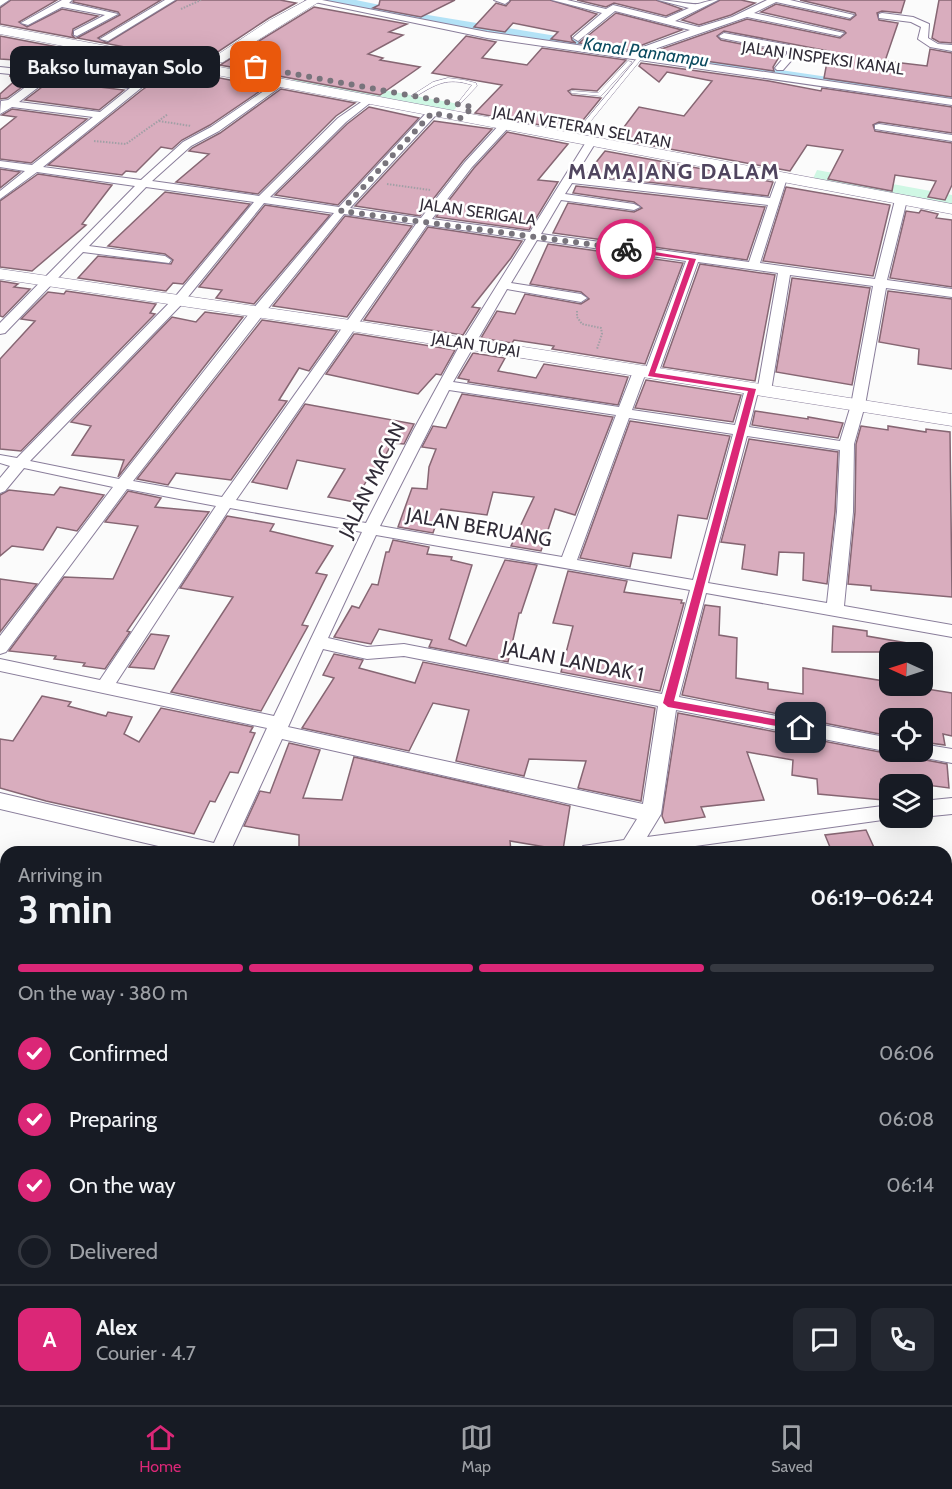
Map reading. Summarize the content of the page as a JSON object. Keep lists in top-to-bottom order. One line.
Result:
{"streets":{"main road":["JALAN VETERAN SELATAN","JALAN TUPAI"],"street":["JALAN INSPEKSI KANAL","JALAN SERIGALA","JALAN MACAN","JALAN BERUANG","JALAN LANDAK 1"]},"crossings":[["JALAN VETERAN SELATAN","JALAN MACAN"],["JALAN SERIGALA","JALAN MACAN"],["JALAN TUPAI","JALAN MACAN"],["JALAN MACAN","JALAN BERUANG"],["JALAN MACAN","JALAN LANDAK 1"]],"districts":["MAMAJANG DALAM"],"water":["Kanal Pannampu"],"places":["Bakso lumayan Solo"],"north":"left","page":{"bubble":"Bakso lumayan Solo","heading":["3 min","Arriving in","06:19–06:24"],"panel":["Alex","Courier · 4.7"],"bar":"On the way · 380 m","list":[["Confirmed","06:06"],["Preparing","06:08"],["On the way","06:14"],"Delivered"],"round":"A","tabs":["Home","Map","Saved"]}}
